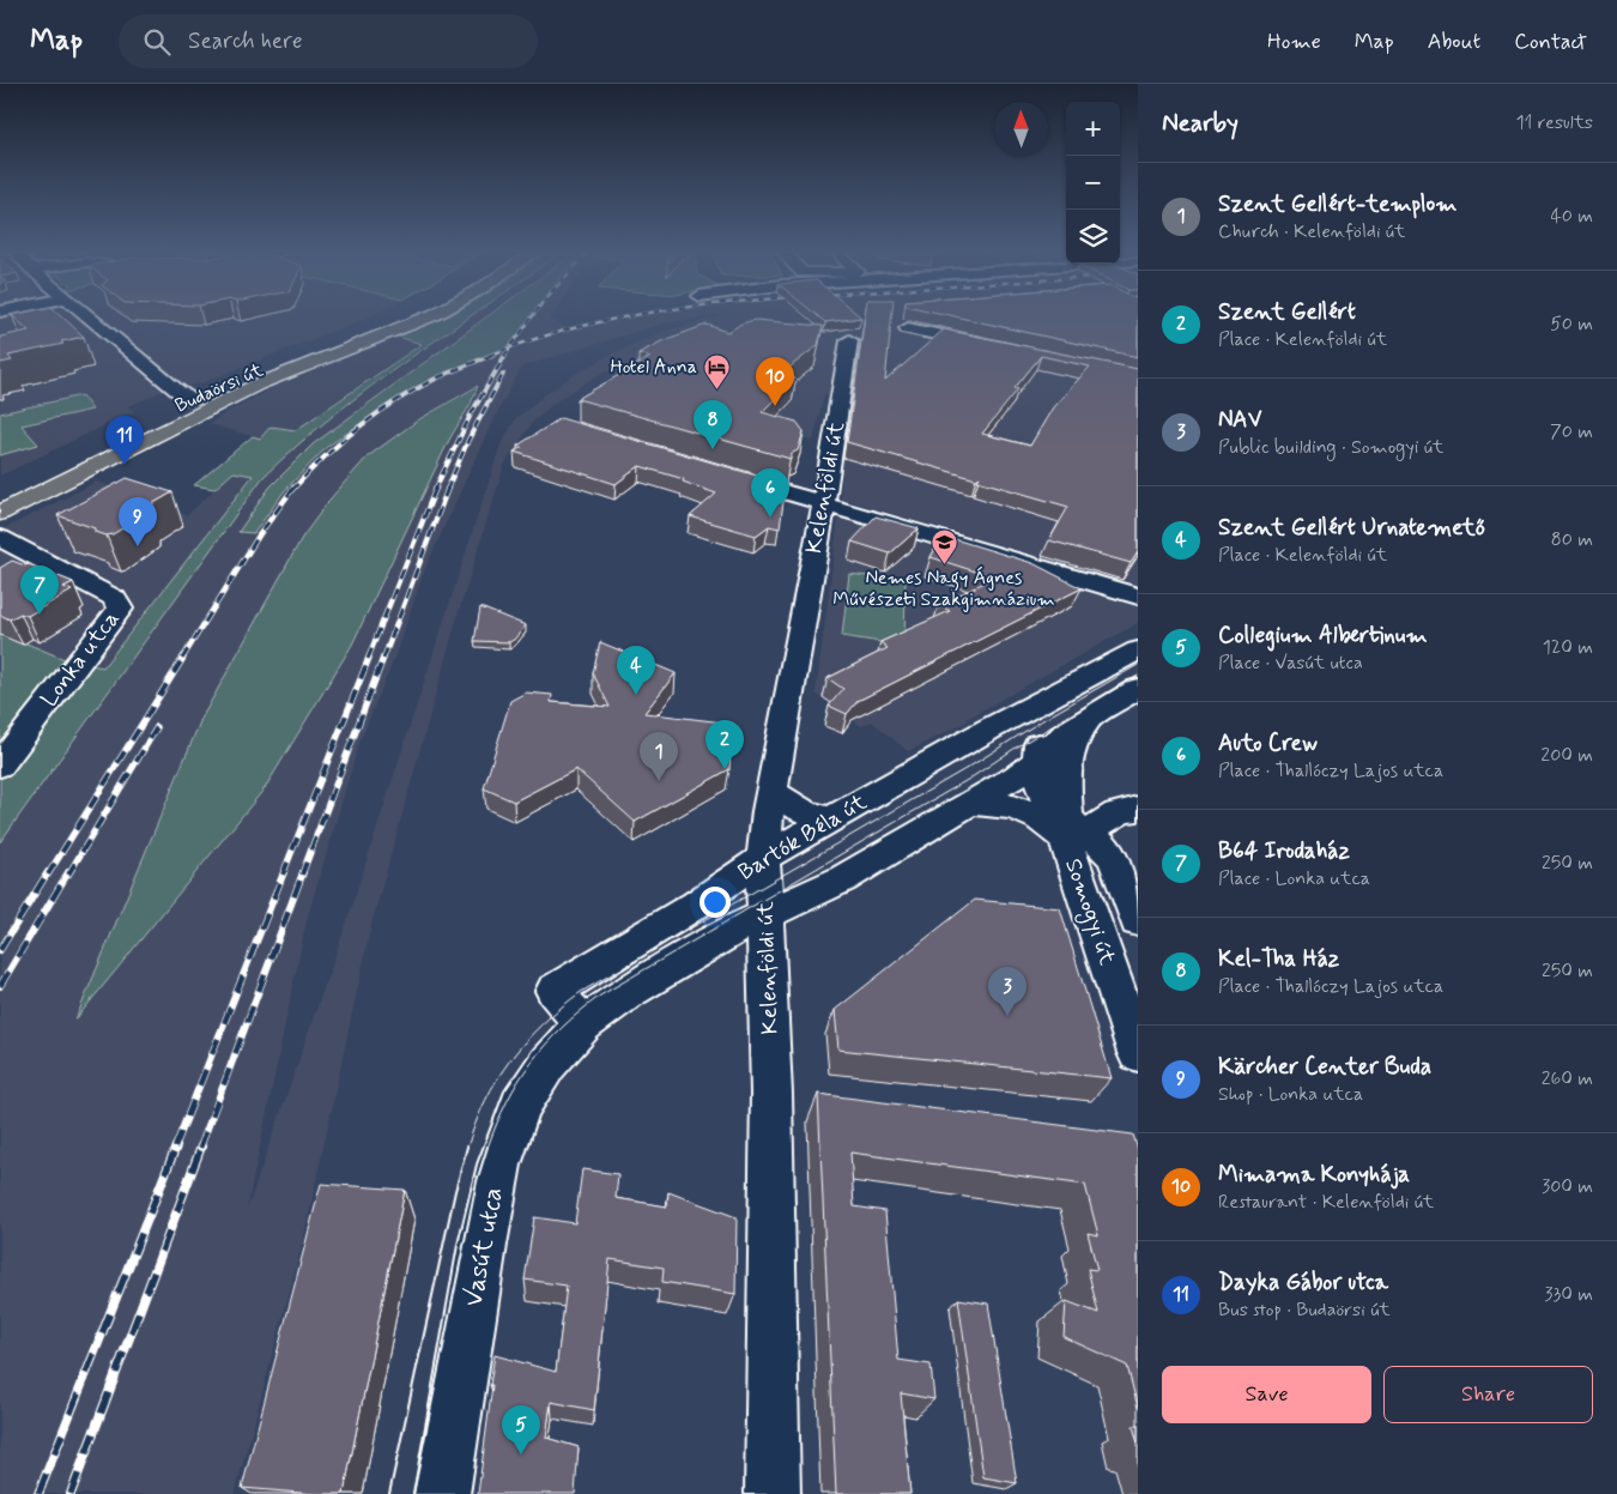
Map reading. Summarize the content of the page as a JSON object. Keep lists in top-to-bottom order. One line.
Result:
{"streets":{"main road":["Budaörsi út"],"street":["Kelenföldi út","Lonka utca","Bartók Béla út","Somogyi út","Vasút utca"]},"crossings":[["Kelenföldi út","Bartók Béla út"],["Bartók Béla út","Somogyi út"],["Bartók Béla út","Vasút utca"]],"places":{"hotel":["Hotel Anna"],"school or university":["Nemes Nagy Ágnes Művészeti Szakgimnázium"]},"north":"top","page":{"header":"Map","search":"Search here","nav":["Home","Map","About","Contact"],"heading":["Nearby","11 results"],"map_buttons":["+","−"],"list":[{"mark":"1","name":"Szent Gellért-templom","note":"Church · Kelenföldi út","value":"40 m"},{"mark":"2","name":"Szent Gellért","note":"Place · Kelenföldi út","value":"50 m"},{"mark":"3","name":"NAV","note":"Public building · Somogyi út","value":"70 m"},{"mark":"4","name":"Szent Gellért Urnatemető","note":"Place · Kelenföldi út","value":"80 m"},{"mark":"5","name":"Collegium Albertinum","note":"Place · Vasút utca","value":"120 m"},{"mark":"6","name":"Auto Crew","note":"Place · Thallóczy Lajos utca","value":"200 m"},{"mark":"7","name":"B64 Irodaház","note":"Place · Lonka utca","value":"250 m"},{"mark":"8","name":"Kel-Tha Ház","note":"Place · Thallóczy Lajos utca","value":"250 m"},{"mark":"9","name":"Kärcher Center Buda","note":"Shop · Lonka utca","value":"260 m"},{"mark":"10","name":"Mimama Konyhája","note":"Restaurant · Kelenföldi út","value":"300 m"},{"mark":"11","name":"Dayka Gábor utca","note":"Bus stop · Budaörsi út","value":"330 m"}],"pins":["10","8","11","6","9","7","4","2","1","3","5"],"buttons":["Save","Share"]}}
